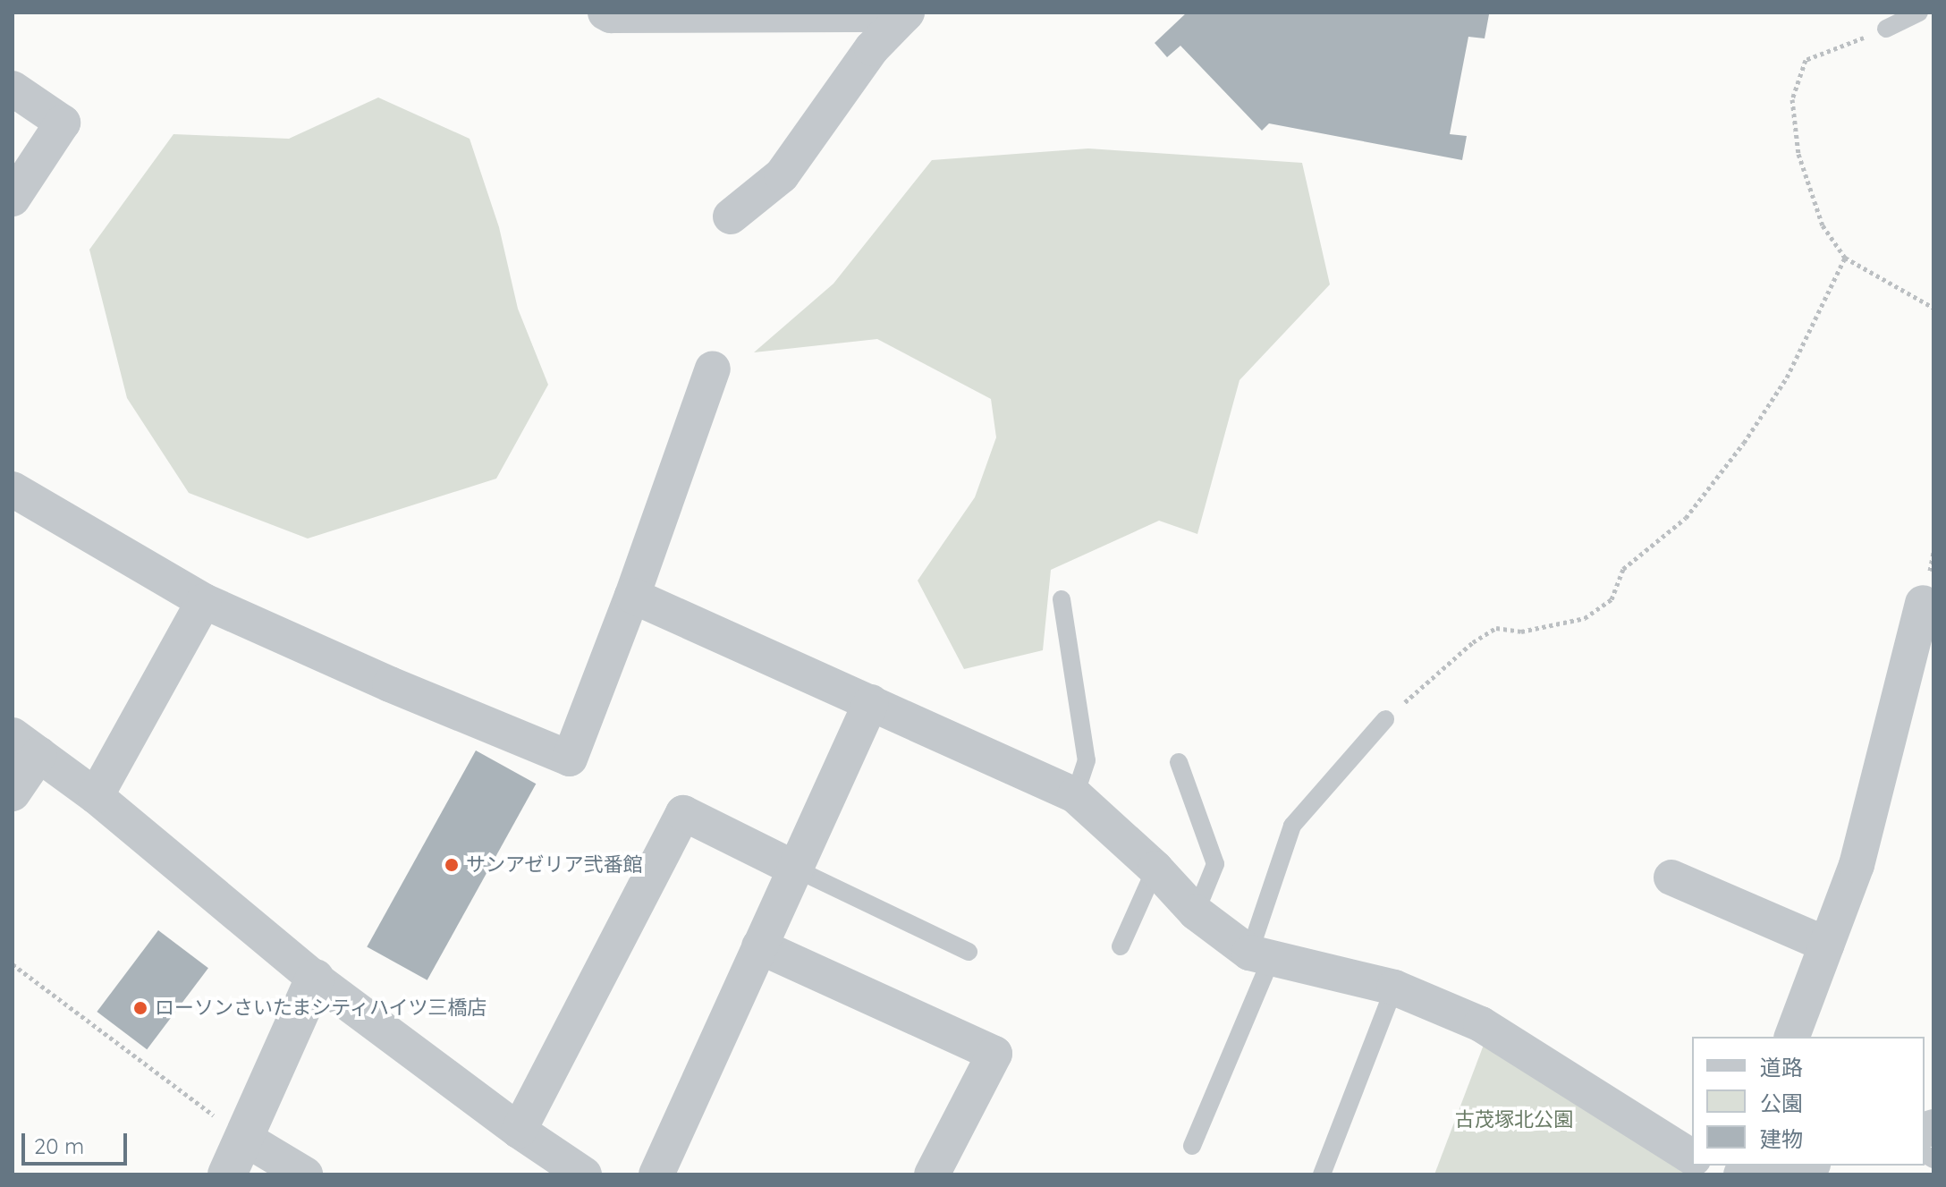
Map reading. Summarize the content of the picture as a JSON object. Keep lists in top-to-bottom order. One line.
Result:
{"parks":["古茂塚北公園"],"places":["サンアゼリア弐番館","ローソンさいたまシティハイツ三橋店"],"legend":["道路","公園","建物"],"scale_bar":"20 m"}
